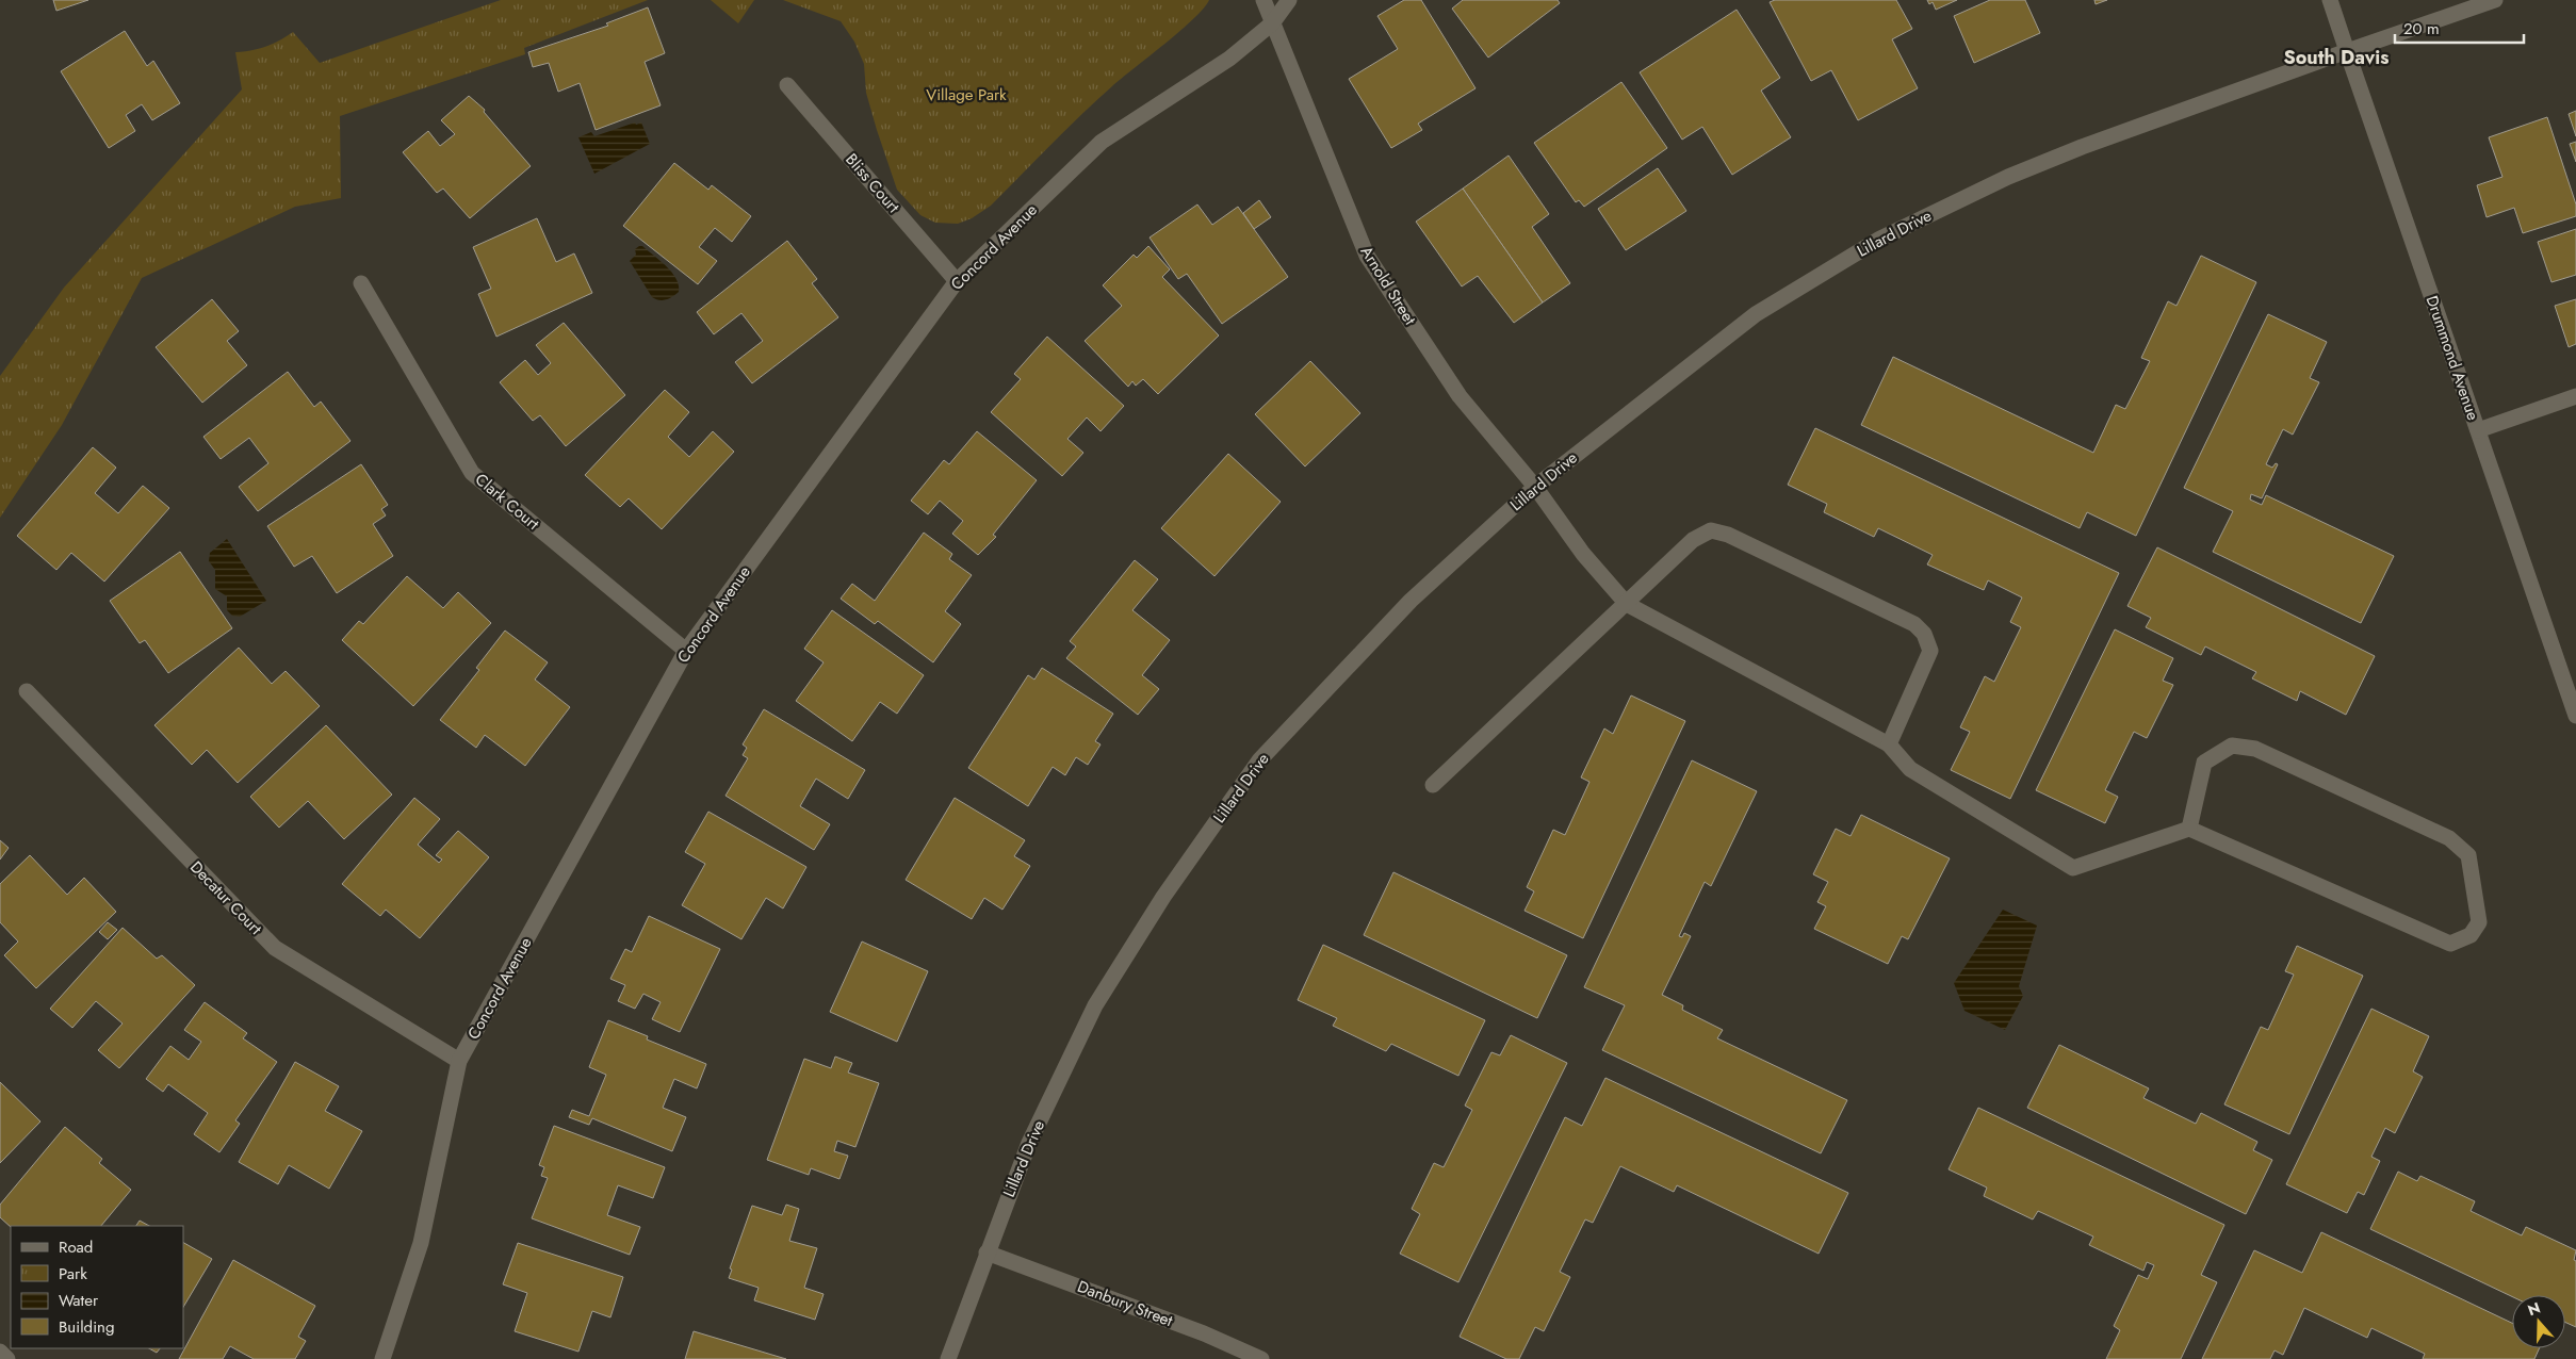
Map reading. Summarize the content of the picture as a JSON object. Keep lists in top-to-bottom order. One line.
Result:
{"streets":{"street":["Bliss Court","Lillard Drive","Concord Avenue","Arnold Street","Drummond Avenue","Clark Court","Decatur Court","Danbury Street"]},"crossings":[["Bliss Court","Concord Avenue"],["Lillard Drive","Arnold Street"],["Lillard Drive","Drummond Avenue"],["Lillard Drive","Danbury Street"],["Concord Avenue","Arnold Street"],["Concord Avenue","Clark Court"],["Concord Avenue","Decatur Court"]],"districts":["South Davis"],"parks":["Village Park"],"legend":["Road","Park","Water","Building"],"scale_bar":"20 m","north":"top"}
